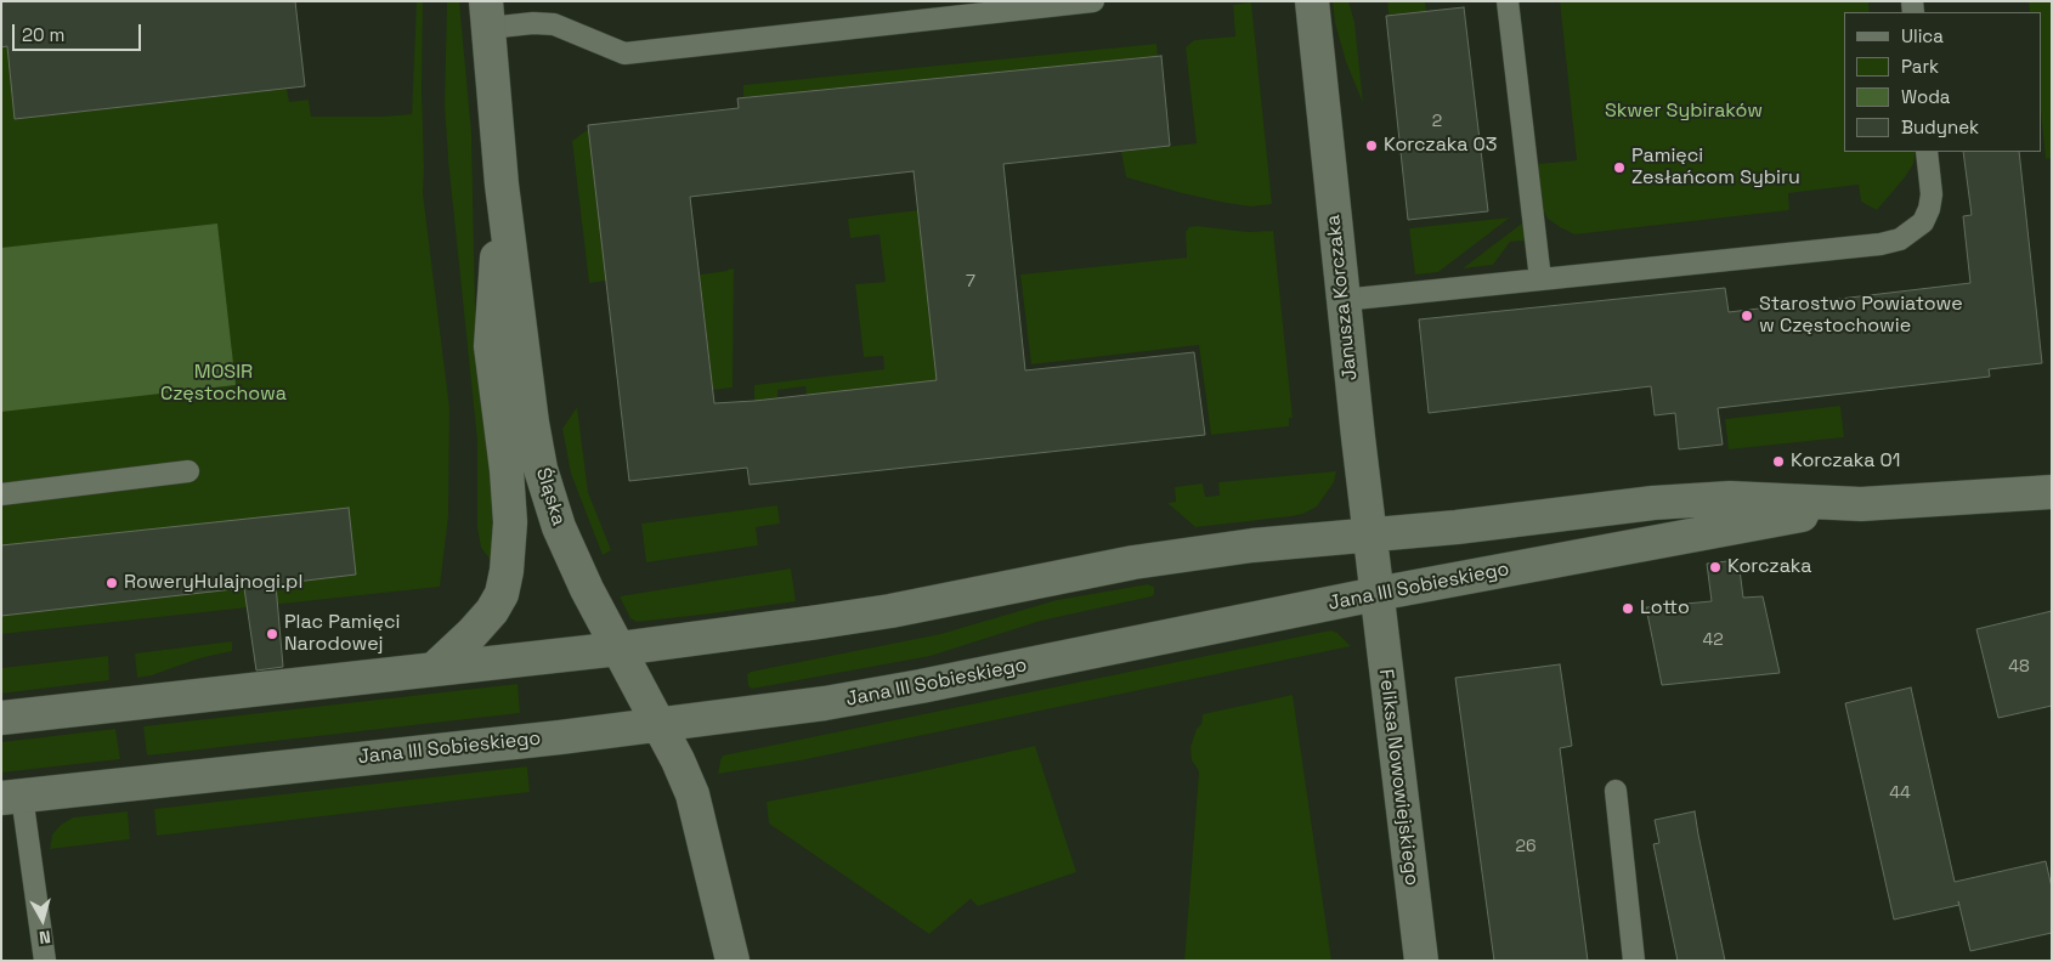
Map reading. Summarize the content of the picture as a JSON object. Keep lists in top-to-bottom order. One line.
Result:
{"streets":{"street":["Janusza Korczaka","Śląska","Jana III Sobieskiego","Feliksa Nowowiejskiego"]},"crossings":[["Janusza Korczaka","Jana III Sobieskiego"],["Janusza Korczaka","Feliksa Nowowiejskiego"],["Śląska","Jana III Sobieskiego"],["Jana III Sobieskiego","Feliksa Nowowiejskiego"]],"parks":["Skwer Sybiraków","MOSIR Częstochowa"],"places":["Korczaka 03","Pamięci Zesłańcom Sybiru","Starostwo Powiatowe w Częstochowie","Korczaka 01","Korczaka","RoweryHulajnogi.pl","Lotto","Plac Pamięci Narodowej"],"house_numbers":["2","7","42","48","44","26"],"legend":["Ulica","Park","Woda","Budynek"],"scale_bar":"20 m","north":"bottom"}
